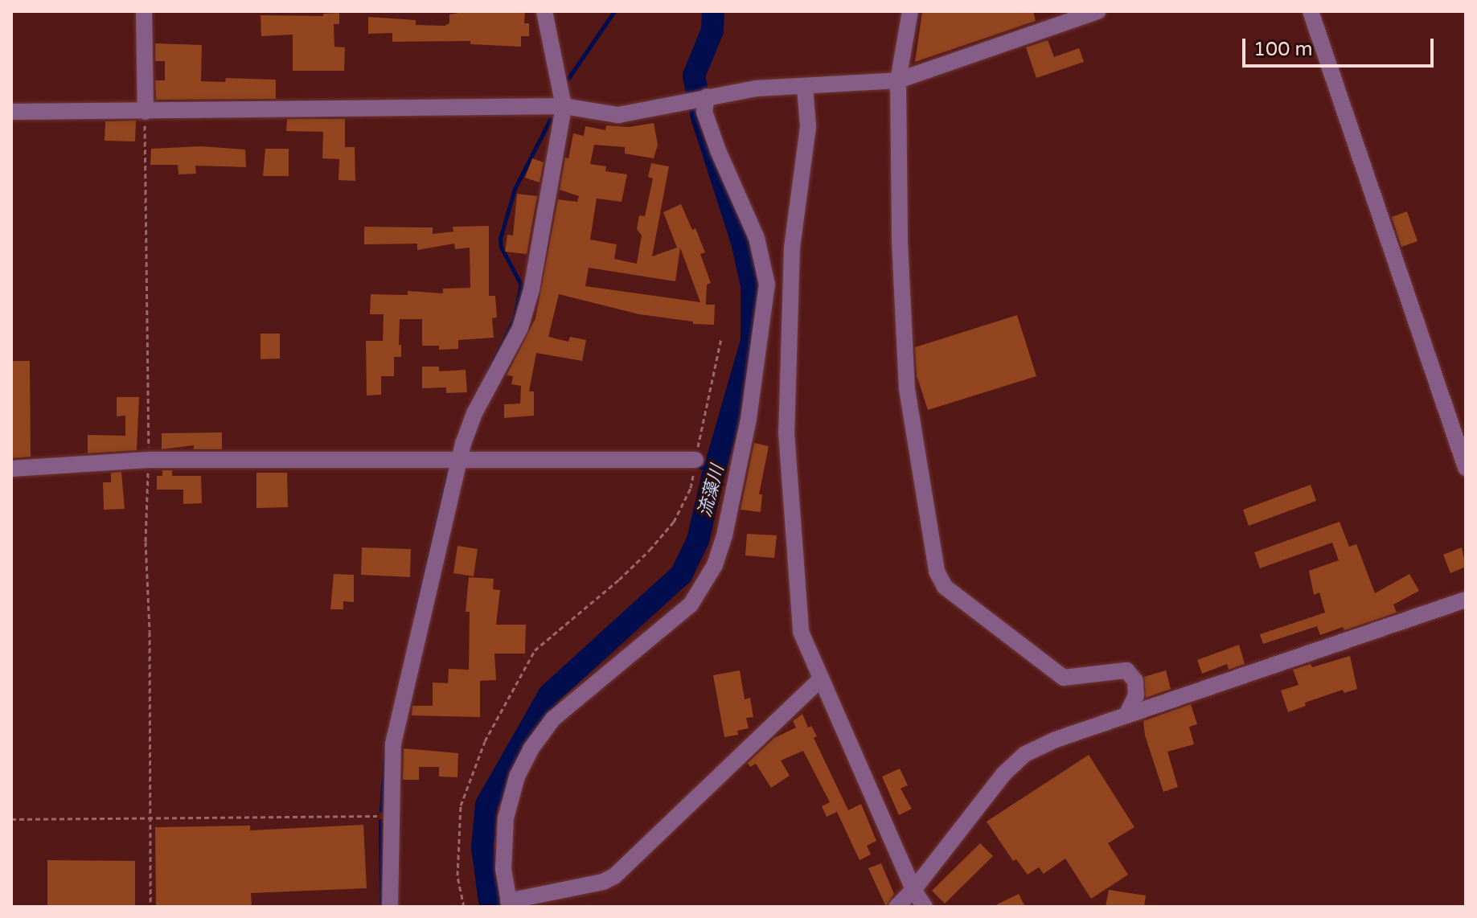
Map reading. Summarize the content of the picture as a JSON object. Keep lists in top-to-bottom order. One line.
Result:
{"water":["流藻川"],"scale_bar":"100 m"}
